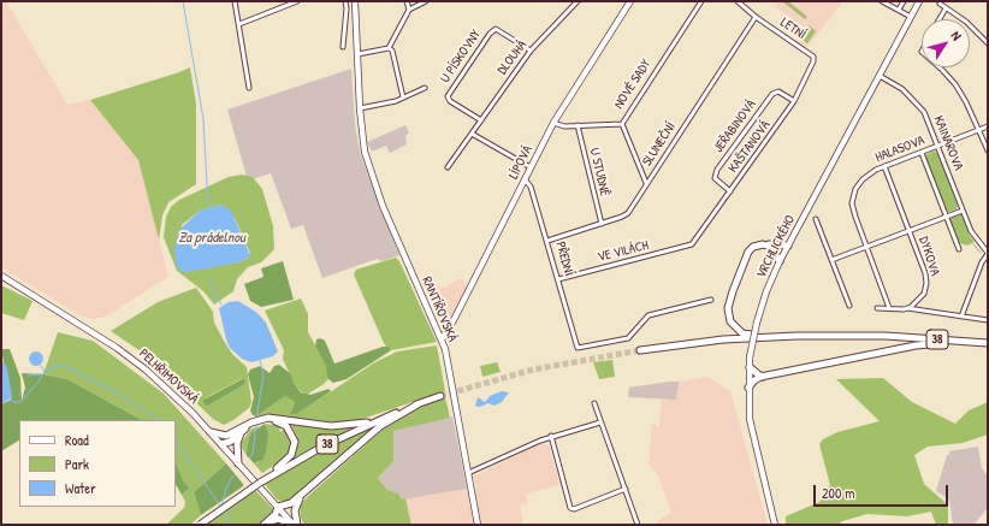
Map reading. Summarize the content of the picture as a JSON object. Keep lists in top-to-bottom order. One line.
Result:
{"streets":{"main road":["38"],"street":["LETNÍ","U PÍSKOVNY","DLOUHÁ","NOVÉ SADY","JEŘABINOVÁ","KAINAROVA","SLUNEČNÍ","KAŠTANOVÁ","HALASOVA","LÍPOVÁ","U STUDNĚ","VRCHLICKÉHO","VE VILÁCH","DYKOVA","PŘEDNÍ","RANTÍŘOVSKÁ","PELHŘIMOVSKÁ"]},"crossings":[["LETNÍ","SLUNEČNÍ"],["LETNÍ","KAŠTANOVÁ"],["U PÍSKOVNY","DLOUHÁ"],["NOVÉ SADY","LÍPOVÁ"],["NOVÉ SADY","U STUDNĚ"],["JEŘABINOVÁ","KAŠTANOVÁ"],["KAINAROVA","HALASOVA"],["KAINAROVA","VRCHLICKÉHO"],["SLUNEČNÍ","U STUDNĚ"],["SLUNEČNÍ","PŘEDNÍ"],["KAŠTANOVÁ","VE VILÁCH"],["HALASOVA","DYKOVA"],["LÍPOVÁ","PŘEDNÍ"],["LÍPOVÁ","RANTÍŘOVSKÁ"],["VE VILÁCH","PŘEDNÍ"]],"water":["Za prádelnou"],"legend":["Road","Park","Water"],"scale_bar":"200 m","north":"top right"}
